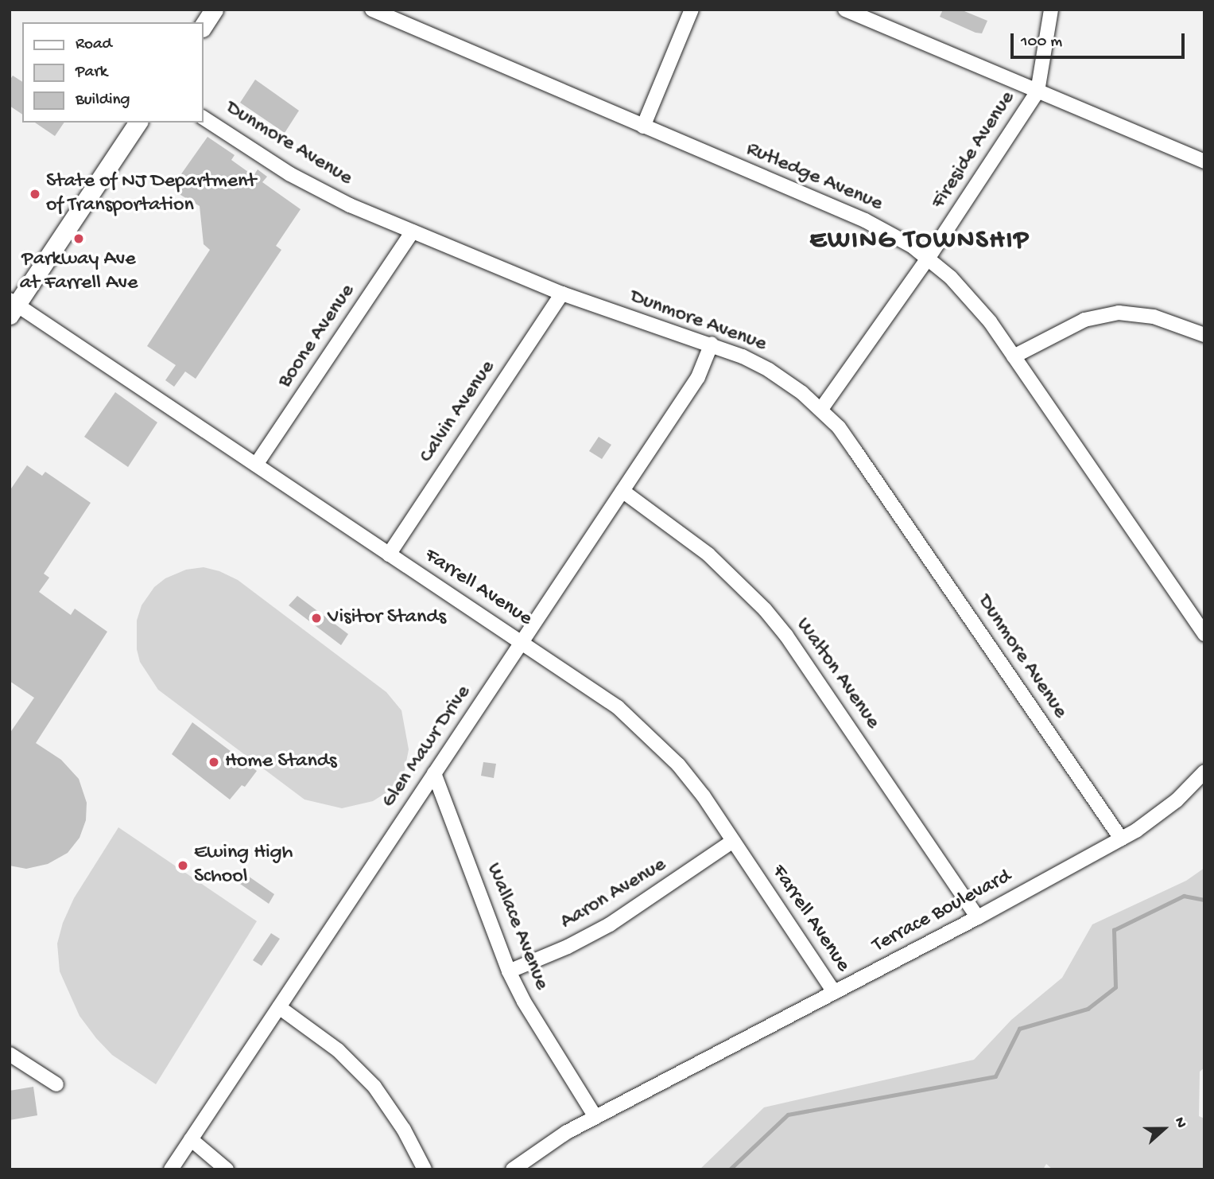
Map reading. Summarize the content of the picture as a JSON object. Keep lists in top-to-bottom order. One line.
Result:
{"streets":{"street":["Dunmore Avenue","Fireside Avenue","Rutledge Avenue","Boone Avenue","Calvin Avenue","Farrell Avenue","Walton Avenue","Glen Mawr Drive","Aaron Avenue","Terrace Boulevard","Wallace Avenue"]},"crossings":[["Dunmore Avenue","Fireside Avenue"],["Dunmore Avenue","Boone Avenue"],["Dunmore Avenue","Calvin Avenue"],["Dunmore Avenue","Glen Mawr Drive"],["Dunmore Avenue","Terrace Boulevard"],["Fireside Avenue","Rutledge Avenue"],["Boone Avenue","Farrell Avenue"],["Calvin Avenue","Farrell Avenue"],["Farrell Avenue","Glen Mawr Drive"],["Farrell Avenue","Aaron Avenue"],["Farrell Avenue","Terrace Boulevard"],["Walton Avenue","Glen Mawr Drive"],["Walton Avenue","Terrace Boulevard"],["Glen Mawr Drive","Wallace Avenue"],["Aaron Avenue","Wallace Avenue"],["Terrace Boulevard","Wallace Avenue"]],"districts":["EWING TOWNSHIP"],"places":["State of NJ Department of Transportation","Parkway Ave at Farrell Ave","Visitor Stands","Home Stands","Ewing High School"],"legend":["Road","Park","Building"],"scale_bar":"100 m","north":"right"}
